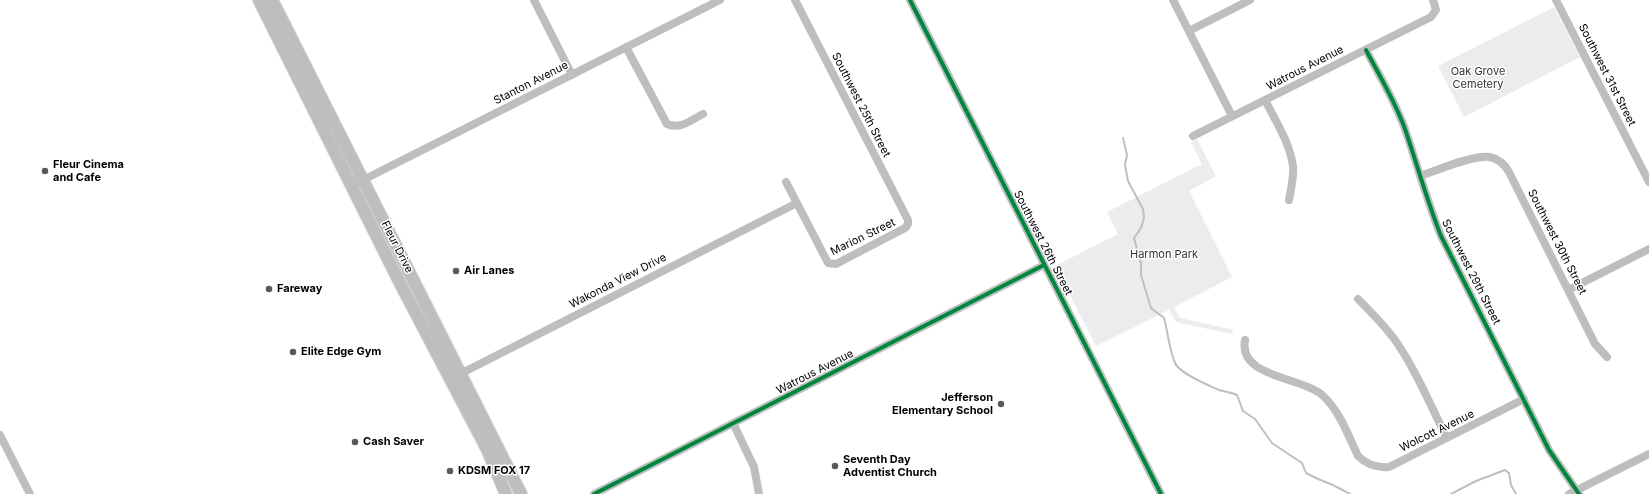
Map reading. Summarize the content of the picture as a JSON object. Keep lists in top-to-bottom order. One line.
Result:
{"streets":{"main road":["Fleur Drive"],"street":["Watrous Avenue","Southwest 31st Street","Stanton Avenue","Southwest 25th Street","Marion Street","Southwest 30th Street","Southwest 26th Street","Southwest 29th Street","Wakonda View Drive","Wolcott Avenue"]},"crossings":[["Watrous Avenue","Southwest 26th Street"],["Watrous Avenue","Southwest 29th Street"],["Stanton Avenue","Fleur Drive"],["Southwest 25th Street","Marion Street"],["Marion Street","Wakonda View Drive"],["Southwest 30th Street","Southwest 29th Street"],["Fleur Drive","Wakonda View Drive"],["Southwest 29th Street","Wolcott Avenue"]],"parks":["Oak Grove Cemetery","Harmon Park"],"places":["Fleur Cinema and Cafe","Air Lanes","Fareway","Elite Edge Gym","Jefferson Elementary School","Cash Saver","Seventh Day Adventist Church","KDSM FOX 17"]}
